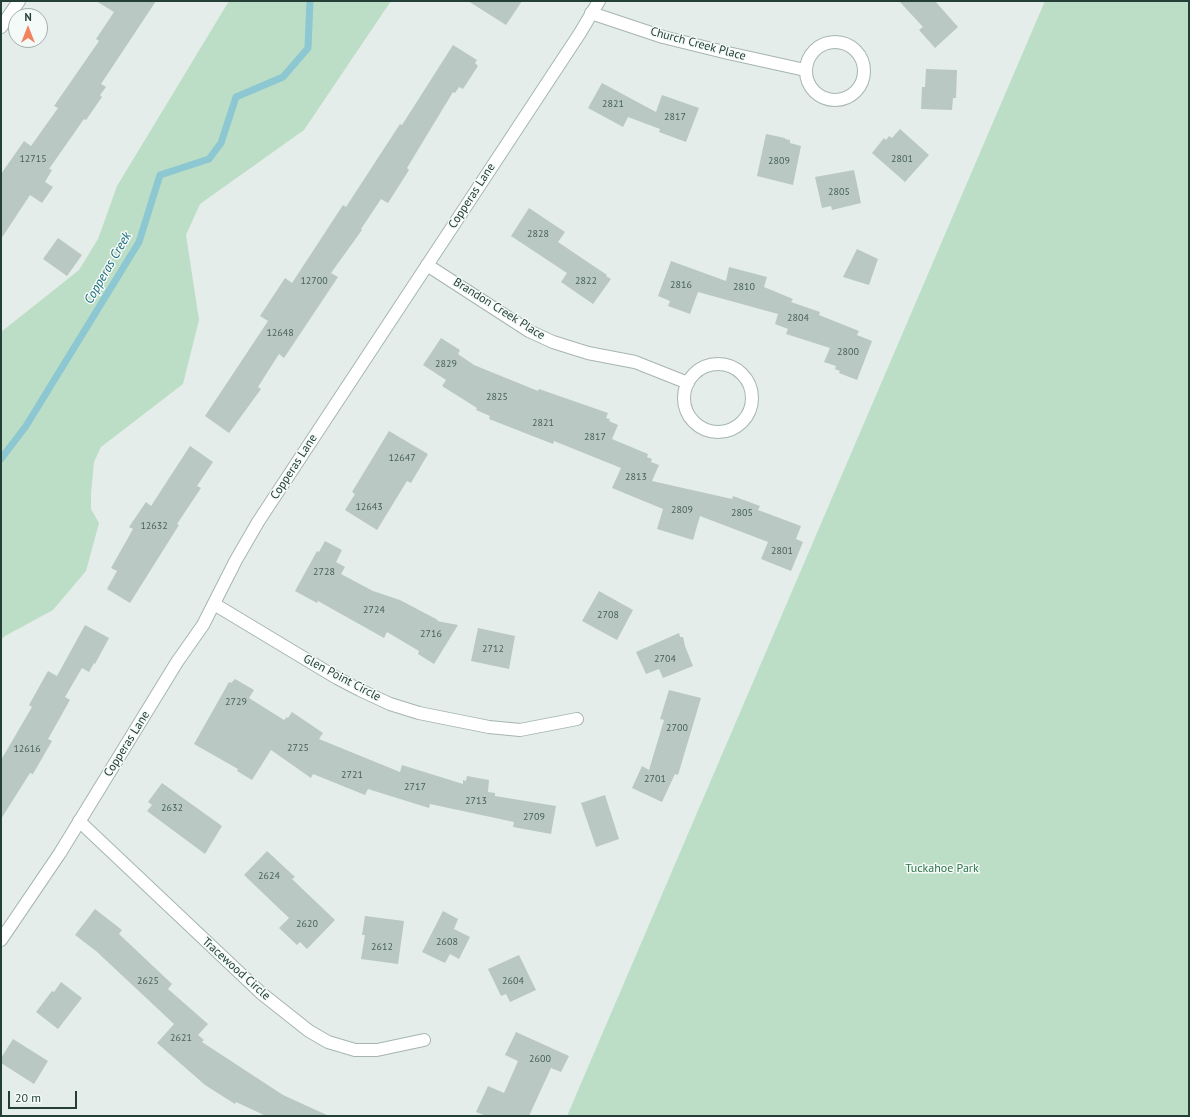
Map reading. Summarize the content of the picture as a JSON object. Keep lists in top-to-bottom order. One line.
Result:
{"streets":{"street":["Church Creek Place","Copperas Lane","Brandon Creek Place","Glen Point Circle","Tracewood Circle"]},"crossings":[["Church Creek Place","Copperas Lane"],["Copperas Lane","Brandon Creek Place"],["Copperas Lane","Glen Point Circle"],["Copperas Lane","Tracewood Circle"]],"water":["Copperas Creek"],"parks":["Tuckahoe Park"],"house_numbers":["2821","2817","12715","2801","2809","2805","2828","12700","2822","2816","2810","2804","12648","2800","2829","2825","2821","2817","12647","2813","12643","2809","2805","12632","2801","2728","2724","2708","2716","2712","2704","2729","2700","2725","12616","2721","2701","2717","2713","2632","2709","2624","2620","2608","2612","2625","2604","2621","2600"],"scale_bar":"20 m","north":"top"}
